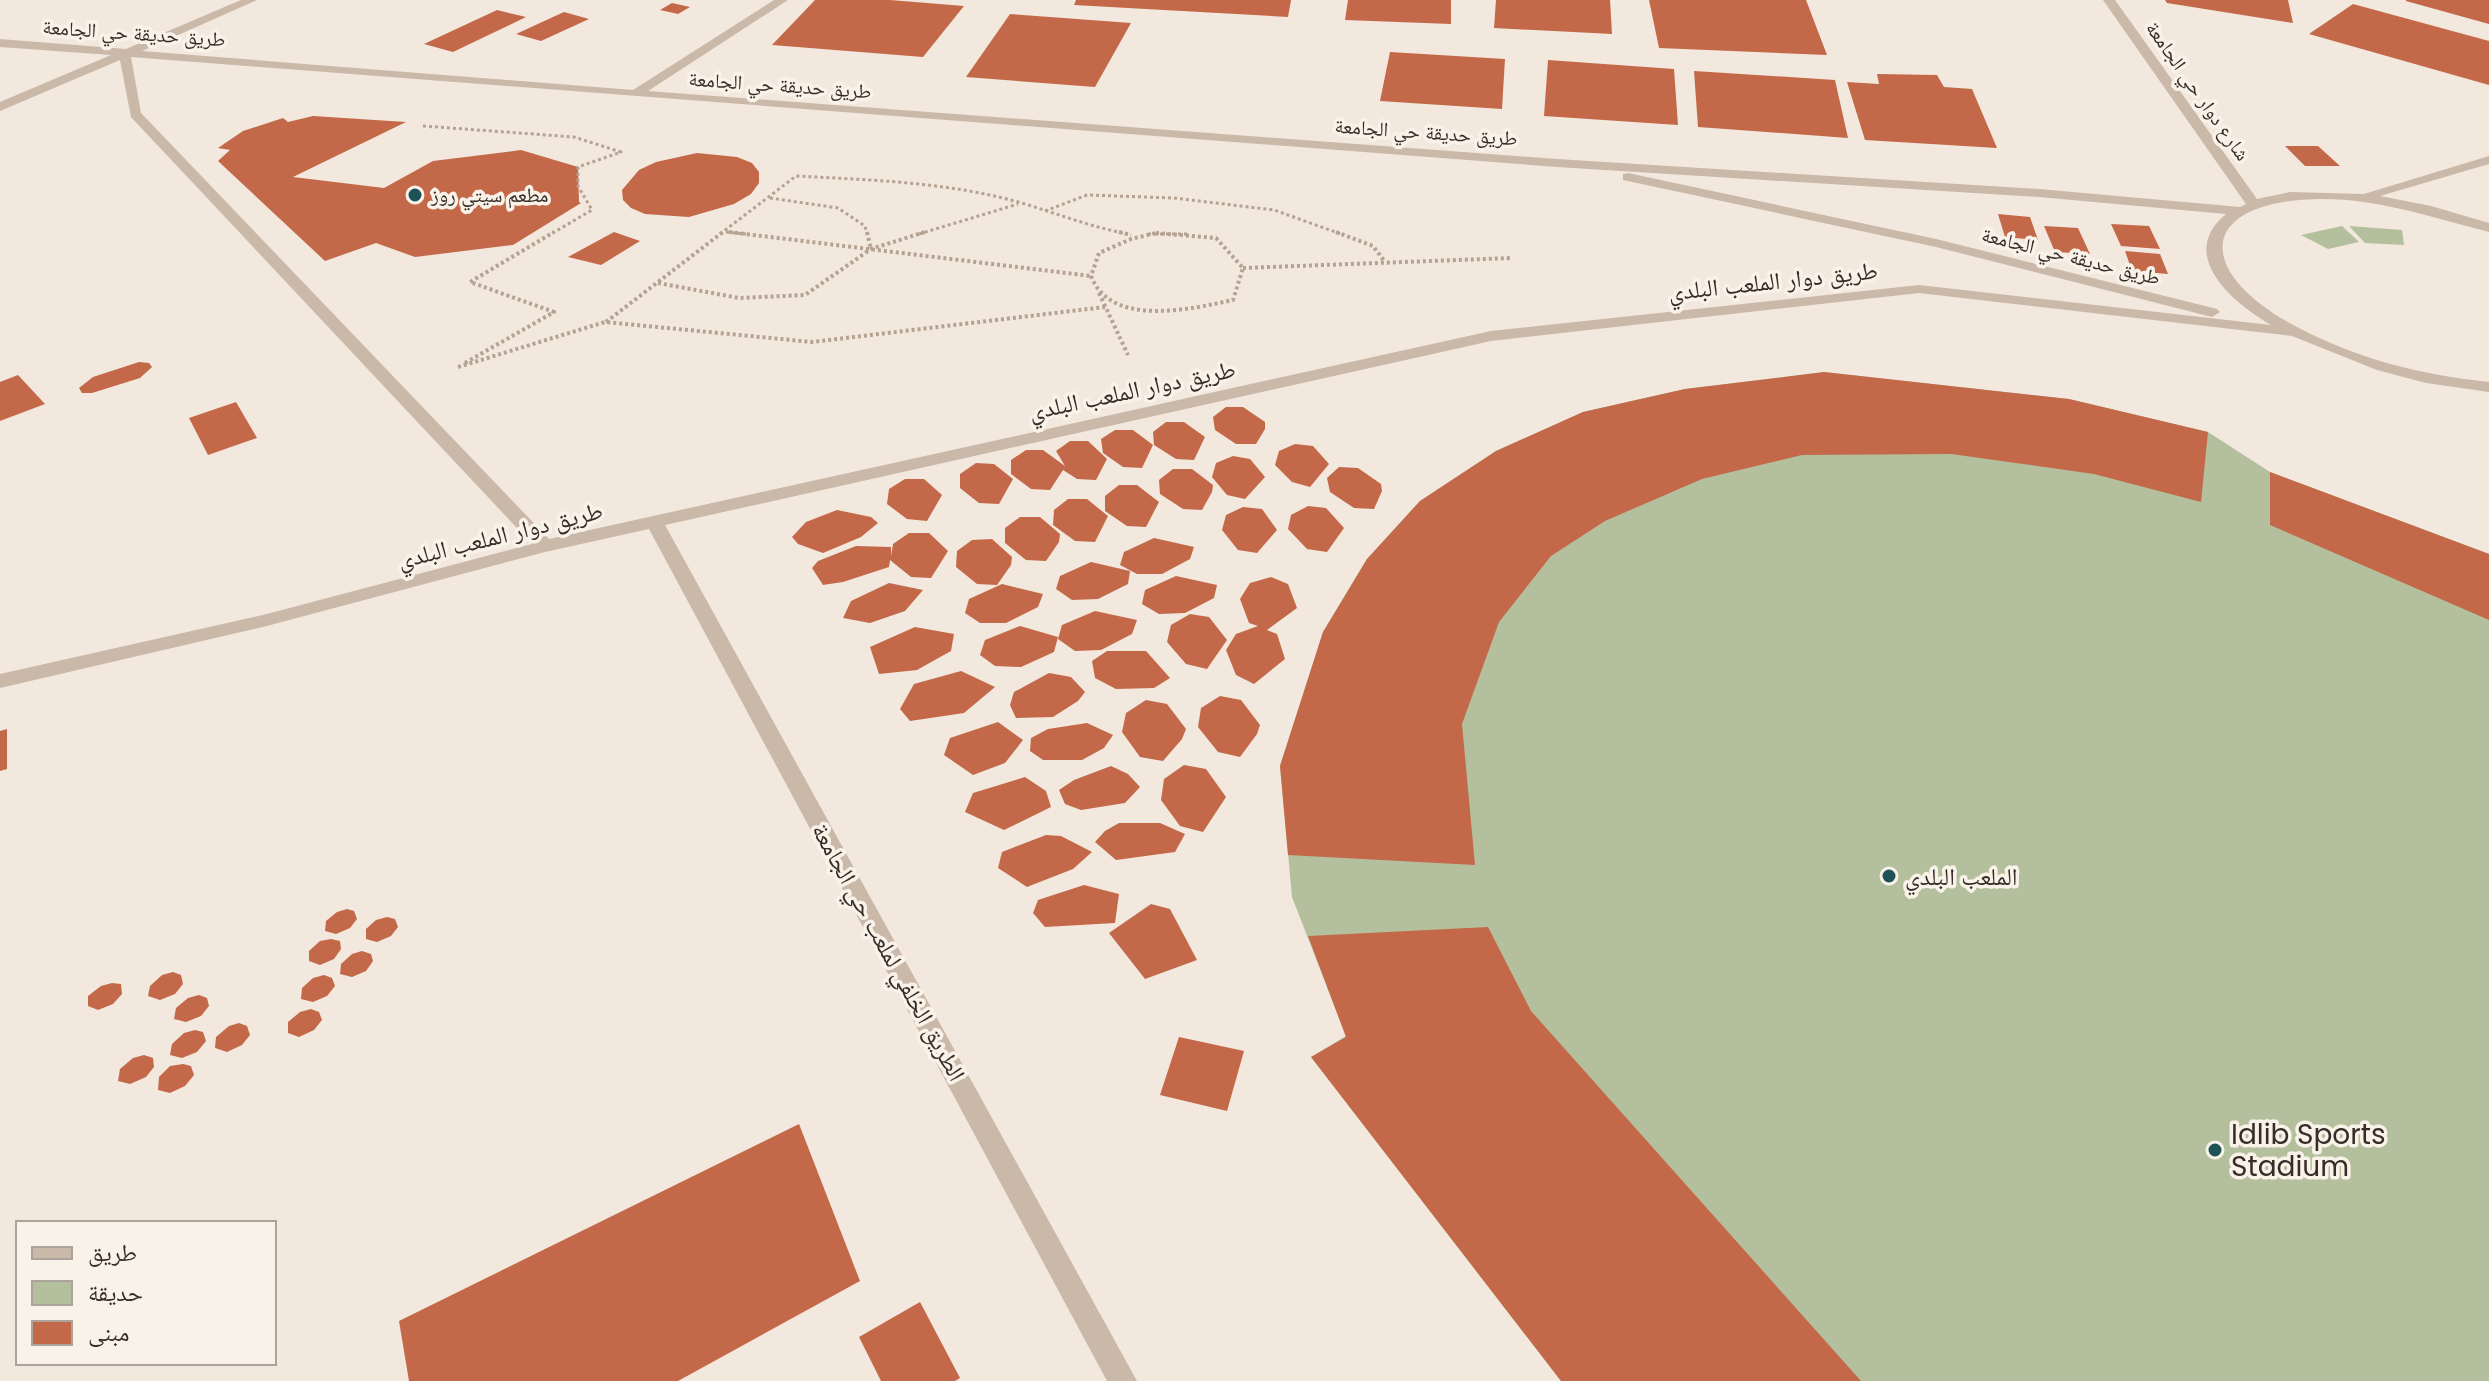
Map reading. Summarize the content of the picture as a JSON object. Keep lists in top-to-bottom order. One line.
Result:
{"streets":{"street":["طريق حديقة حي الجامعة","شارع دوار حي الجامعة","طريق دوار الملعب البلدي","الطريق الخلفي لملعب حي الجامعة"]},"crossings":[["طريق حديقة حي الجامعة","شارع دوار حي الجامعة"],["طريق حديقة حي الجامعة","طريق دوار الملعب البلدي"],["طريق دوار الملعب البلدي","الطريق الخلفي لملعب حي الجامعة"]],"places":["مطعم سيتي روز","الملعب البلدي","Idlib Sports Stadium"],"legend":["طريق","حديقة","مبنى"]}
